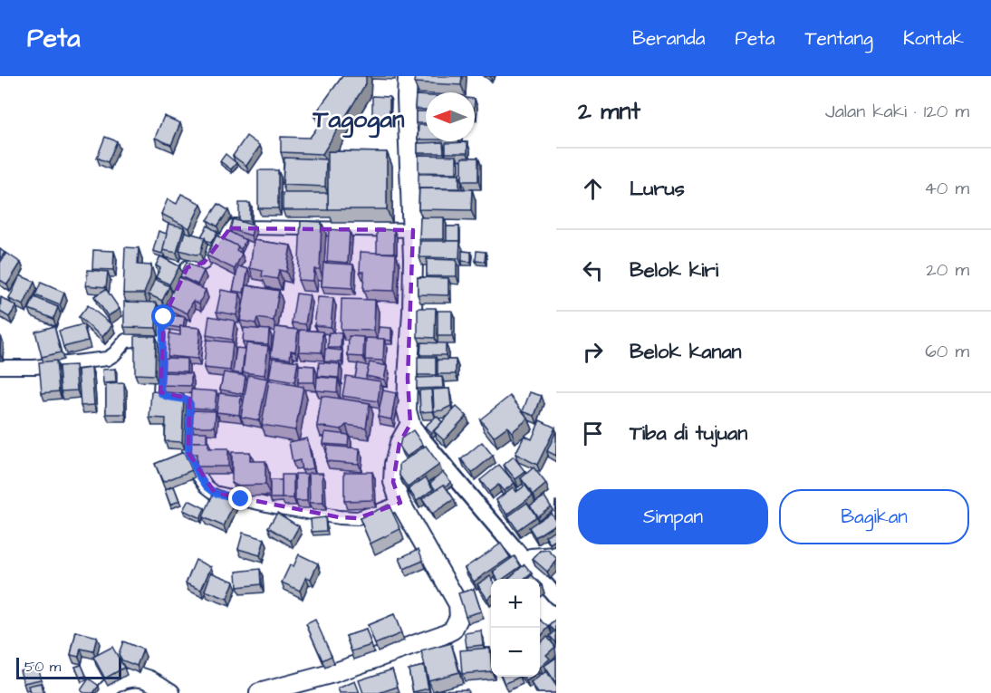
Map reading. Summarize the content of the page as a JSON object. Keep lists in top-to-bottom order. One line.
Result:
{"districts":["Tagogan"],"scale_bar":"50 m","north":"left","page":{"header":"Peta","nav":["Beranda","Peta","Tentang","Kontak"],"heading":["2 mnt","Jalan kaki · 120 m"],"list":[["Lurus","40 m"],["Belok kiri","20 m"],["Belok kanan","60 m"],"Tiba di tujuan"],"buttons":["Simpan","Bagikan"],"map_buttons":["+","−"],"scale":"50 m"}}
